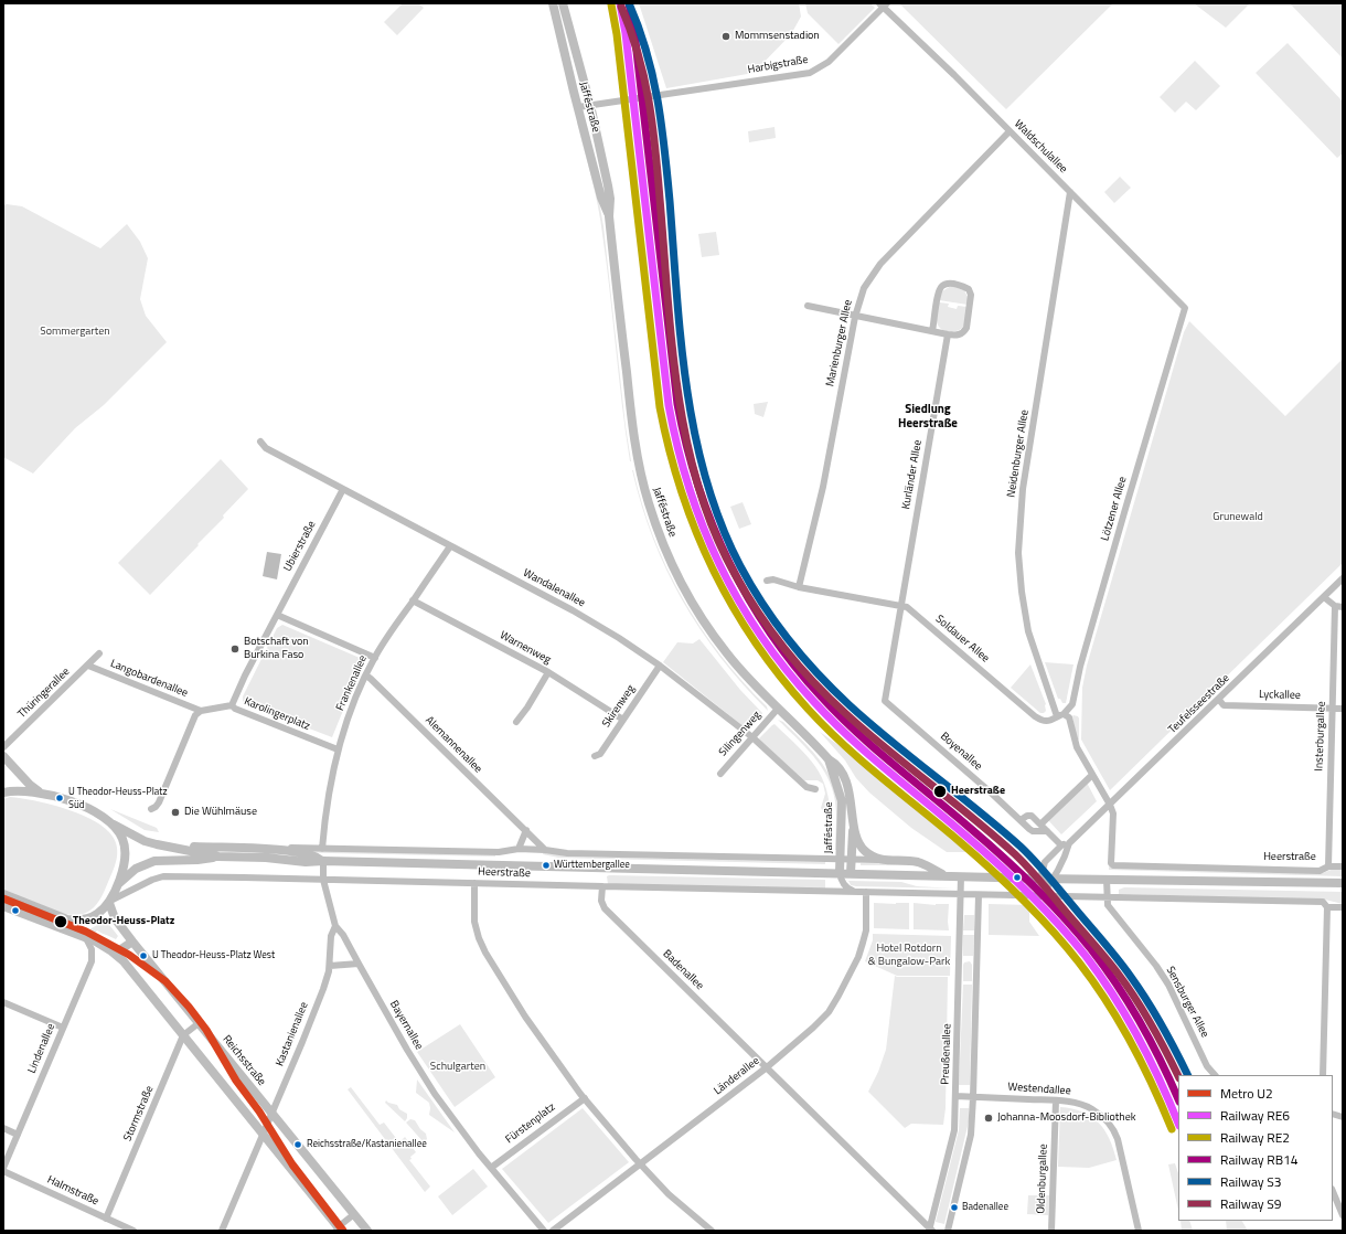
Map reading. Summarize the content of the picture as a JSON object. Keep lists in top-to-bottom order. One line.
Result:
{"streets":{"main road":["Jafféstraße","Heerstraße","Reichsstraße"],"street":["Harbigstraße","Waldschulallee","Marienburger Allee","Neidenburger Allee","Kurländer Allee","Lötzener Allee","Ubierstraße","Wandalenallee","Soldauer Allee","Warnenweg","Langobardenallee","Frankenallee","Thüringerallee","Lyckallee","Teufelsseestraße","Skirenweg","Karolingerplatz","Silingenweg","Insterburgallee","Alemannenallee","Boyenallee","Badenallee","Sensburger Allee","Bayernallee","Kastanienallee","Lindenallee","Preußenallee","Länderallee","Westendallee","Stormstraße","Fürstenplatz","Oldenburgallee","Halmstraße"]},"crossings":[["Harbigstraße","Jafféstraße"],["Harbigstraße","Waldschulallee"],["Jafféstraße","Silingenweg"],["Jafféstraße","Heerstraße"],["Waldschulallee","Marienburger Allee"],["Waldschulallee","Neidenburger Allee"],["Waldschulallee","Lötzener Allee"],["Marienburger Allee","Soldauer Allee"],["Neidenburger Allee","Lötzener Allee"],["Neidenburger Allee","Soldauer Allee"],["Kurländer Allee","Soldauer Allee"],["Kurländer Allee","Boyenallee"],["Lötzener Allee","Soldauer Allee"],["Ubierstraße","Wandalenallee"],["Ubierstraße","Karolingerplatz"],["Wandalenallee","Frankenallee"],["Wandalenallee","Skirenweg"],["Wandalenallee","Silingenweg"],["Warnenweg","Frankenallee"],["Warnenweg","Skirenweg"],["Langobardenallee","Thüringerallee"],["Frankenallee","Karolingerplatz"],["Frankenallee","Alemannenallee"],["Frankenallee","Heerstraße"],["Lyckallee","Teufelsseestraße"],["Lyckallee","Insterburgallee"],["Teufelsseestraße","Heerstraße"],["Insterburgallee","Heerstraße"],["Alemannenallee","Heerstraße"],["Heerstraße","Badenallee"],["Heerstraße","Sensburger Allee"],["Heerstraße","Bayernallee"],["Heerstraße","Preußenallee"],["Heerstraße","Reichsstraße"],["Heerstraße","Länderallee"],["Badenallee","Preußenallee"],["Badenallee","Länderallee"],["Bayernallee","Kastanienallee"],["Bayernallee","Fürstenplatz"],["Kastanienallee","Reichsstraße"],["Lindenallee","Halmstraße"],["Preußenallee","Westendallee"],["Reichsstraße","Stormstraße"],["Westendallee","Oldenburgallee"],["Stormstraße","Halmstraße"]],"districts":["Siedlung Heerstraße"],"parks":["Sommergarten","Grunewald","Hotel Rotdorn & Bungalow-Park","Schulgarten"],"places":["Mommsenstadion","Botschaft von Burkina Faso","Heerstraße","U Theodor-Heuss-Platz Süd","Die Wühlmäuse","Württembergallee","Theodor-Heuss-Platz","U Theodor-Heuss-Platz West","Johanna-Moosdorf-Bibliothek","Reichsstraße/Kastanienallee","Badenallee"],"lines":["rail line RE6","rail line RB14","rail line S3","rail line RE2","rail line S9","metro line U2"],"legend":["Metro U2","Railway RE6","Railway RE2","Railway RB14","Railway S3","Railway S9"]}
